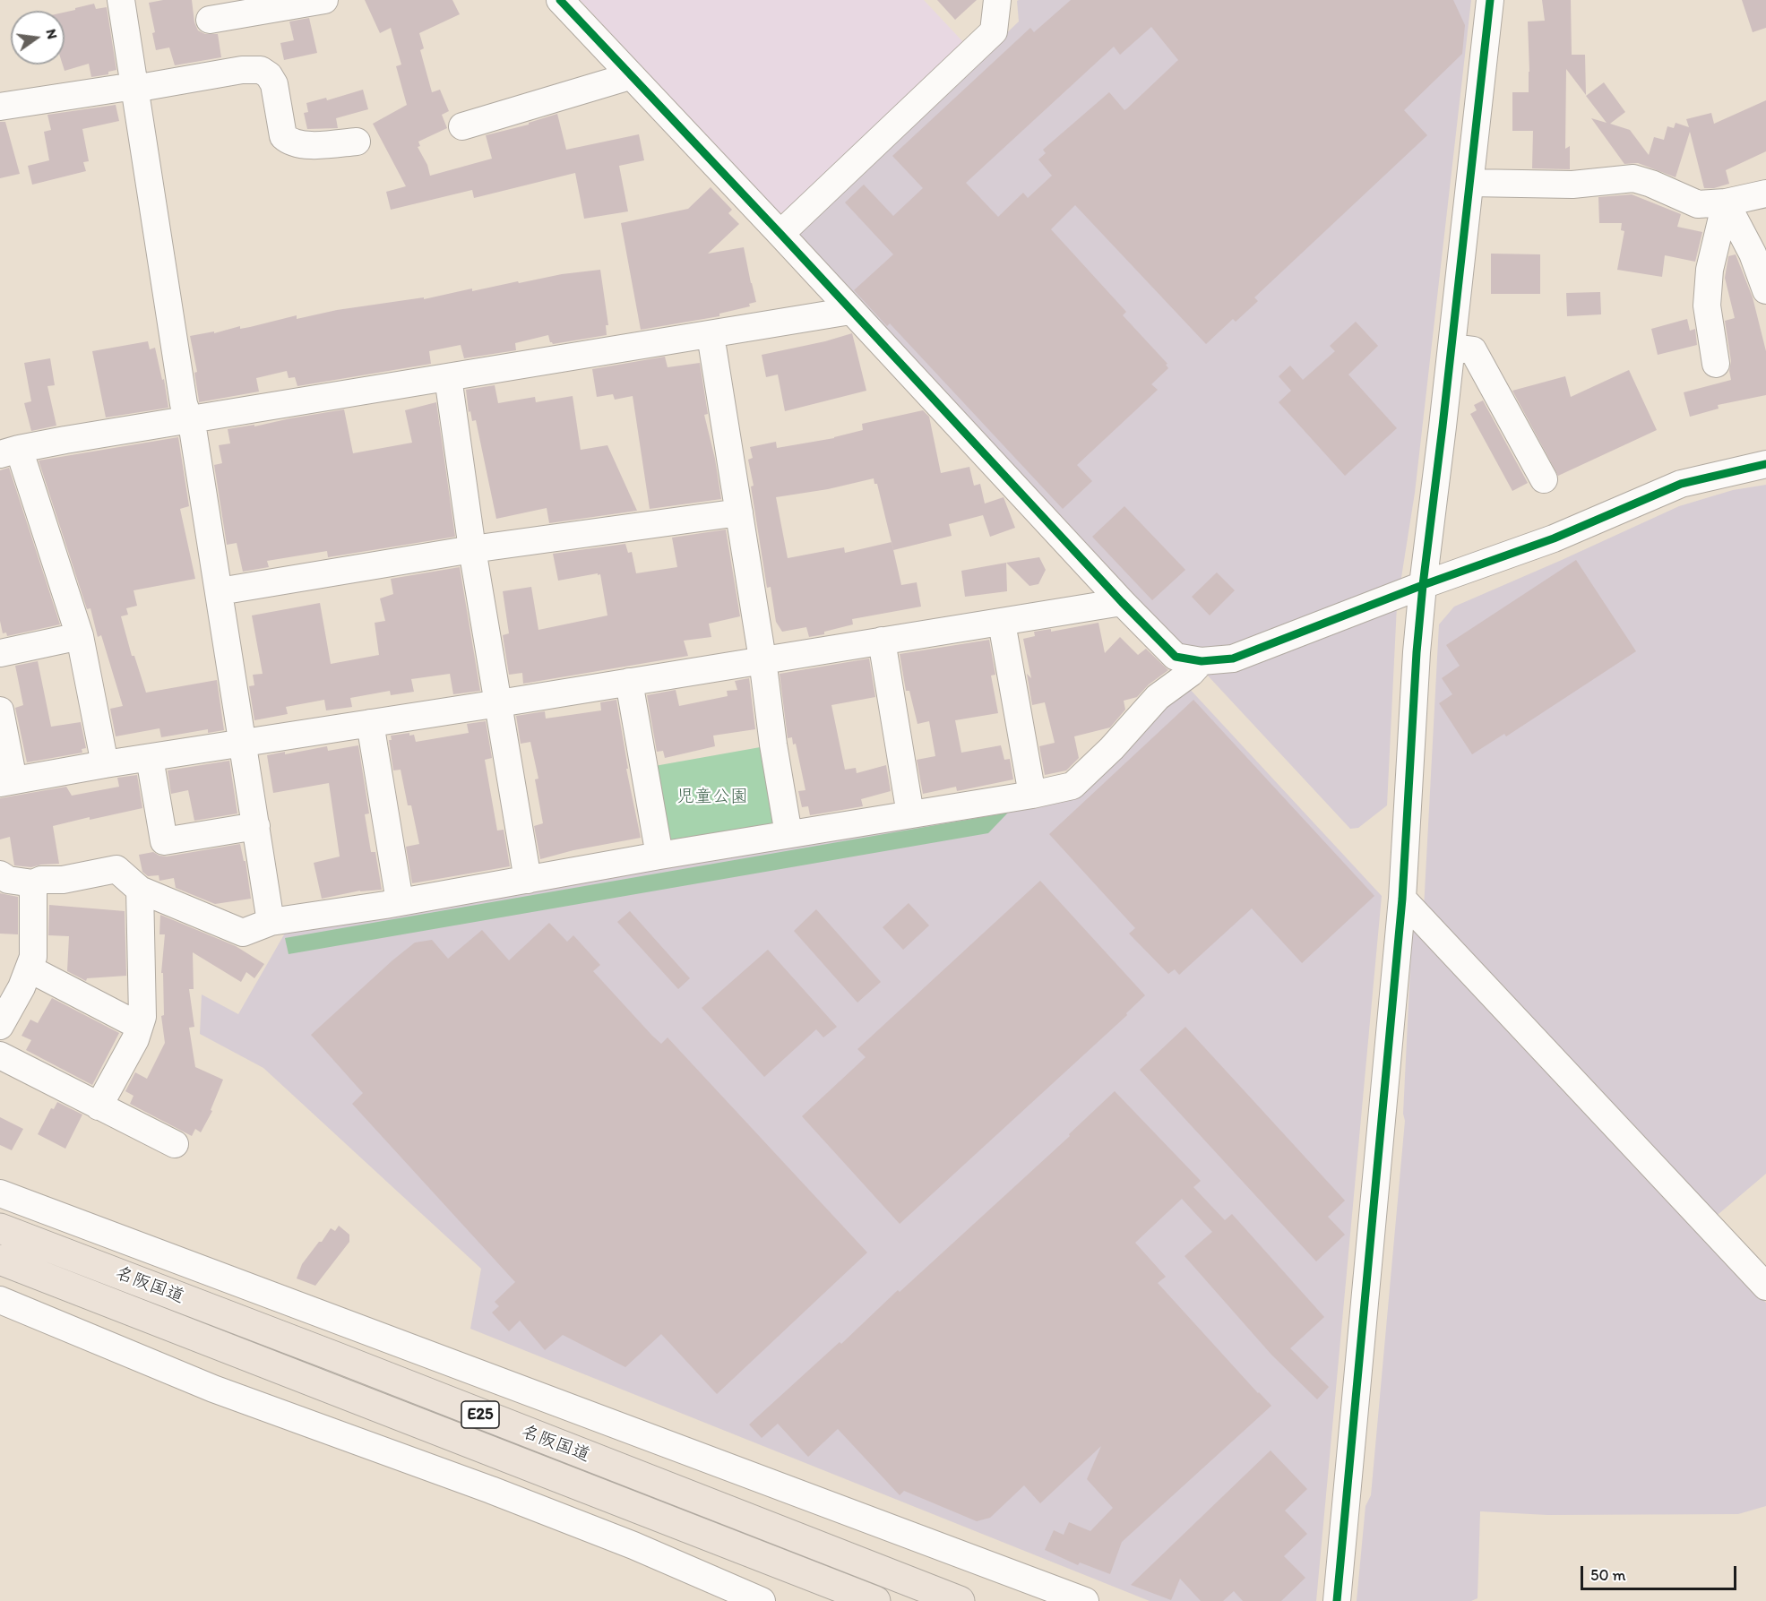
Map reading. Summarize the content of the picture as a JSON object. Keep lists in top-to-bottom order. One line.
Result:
{"streets":{"highway":["名阪国道","E25"]},"parks":["児童公園"],"scale_bar":"50 m","north":"right"}
